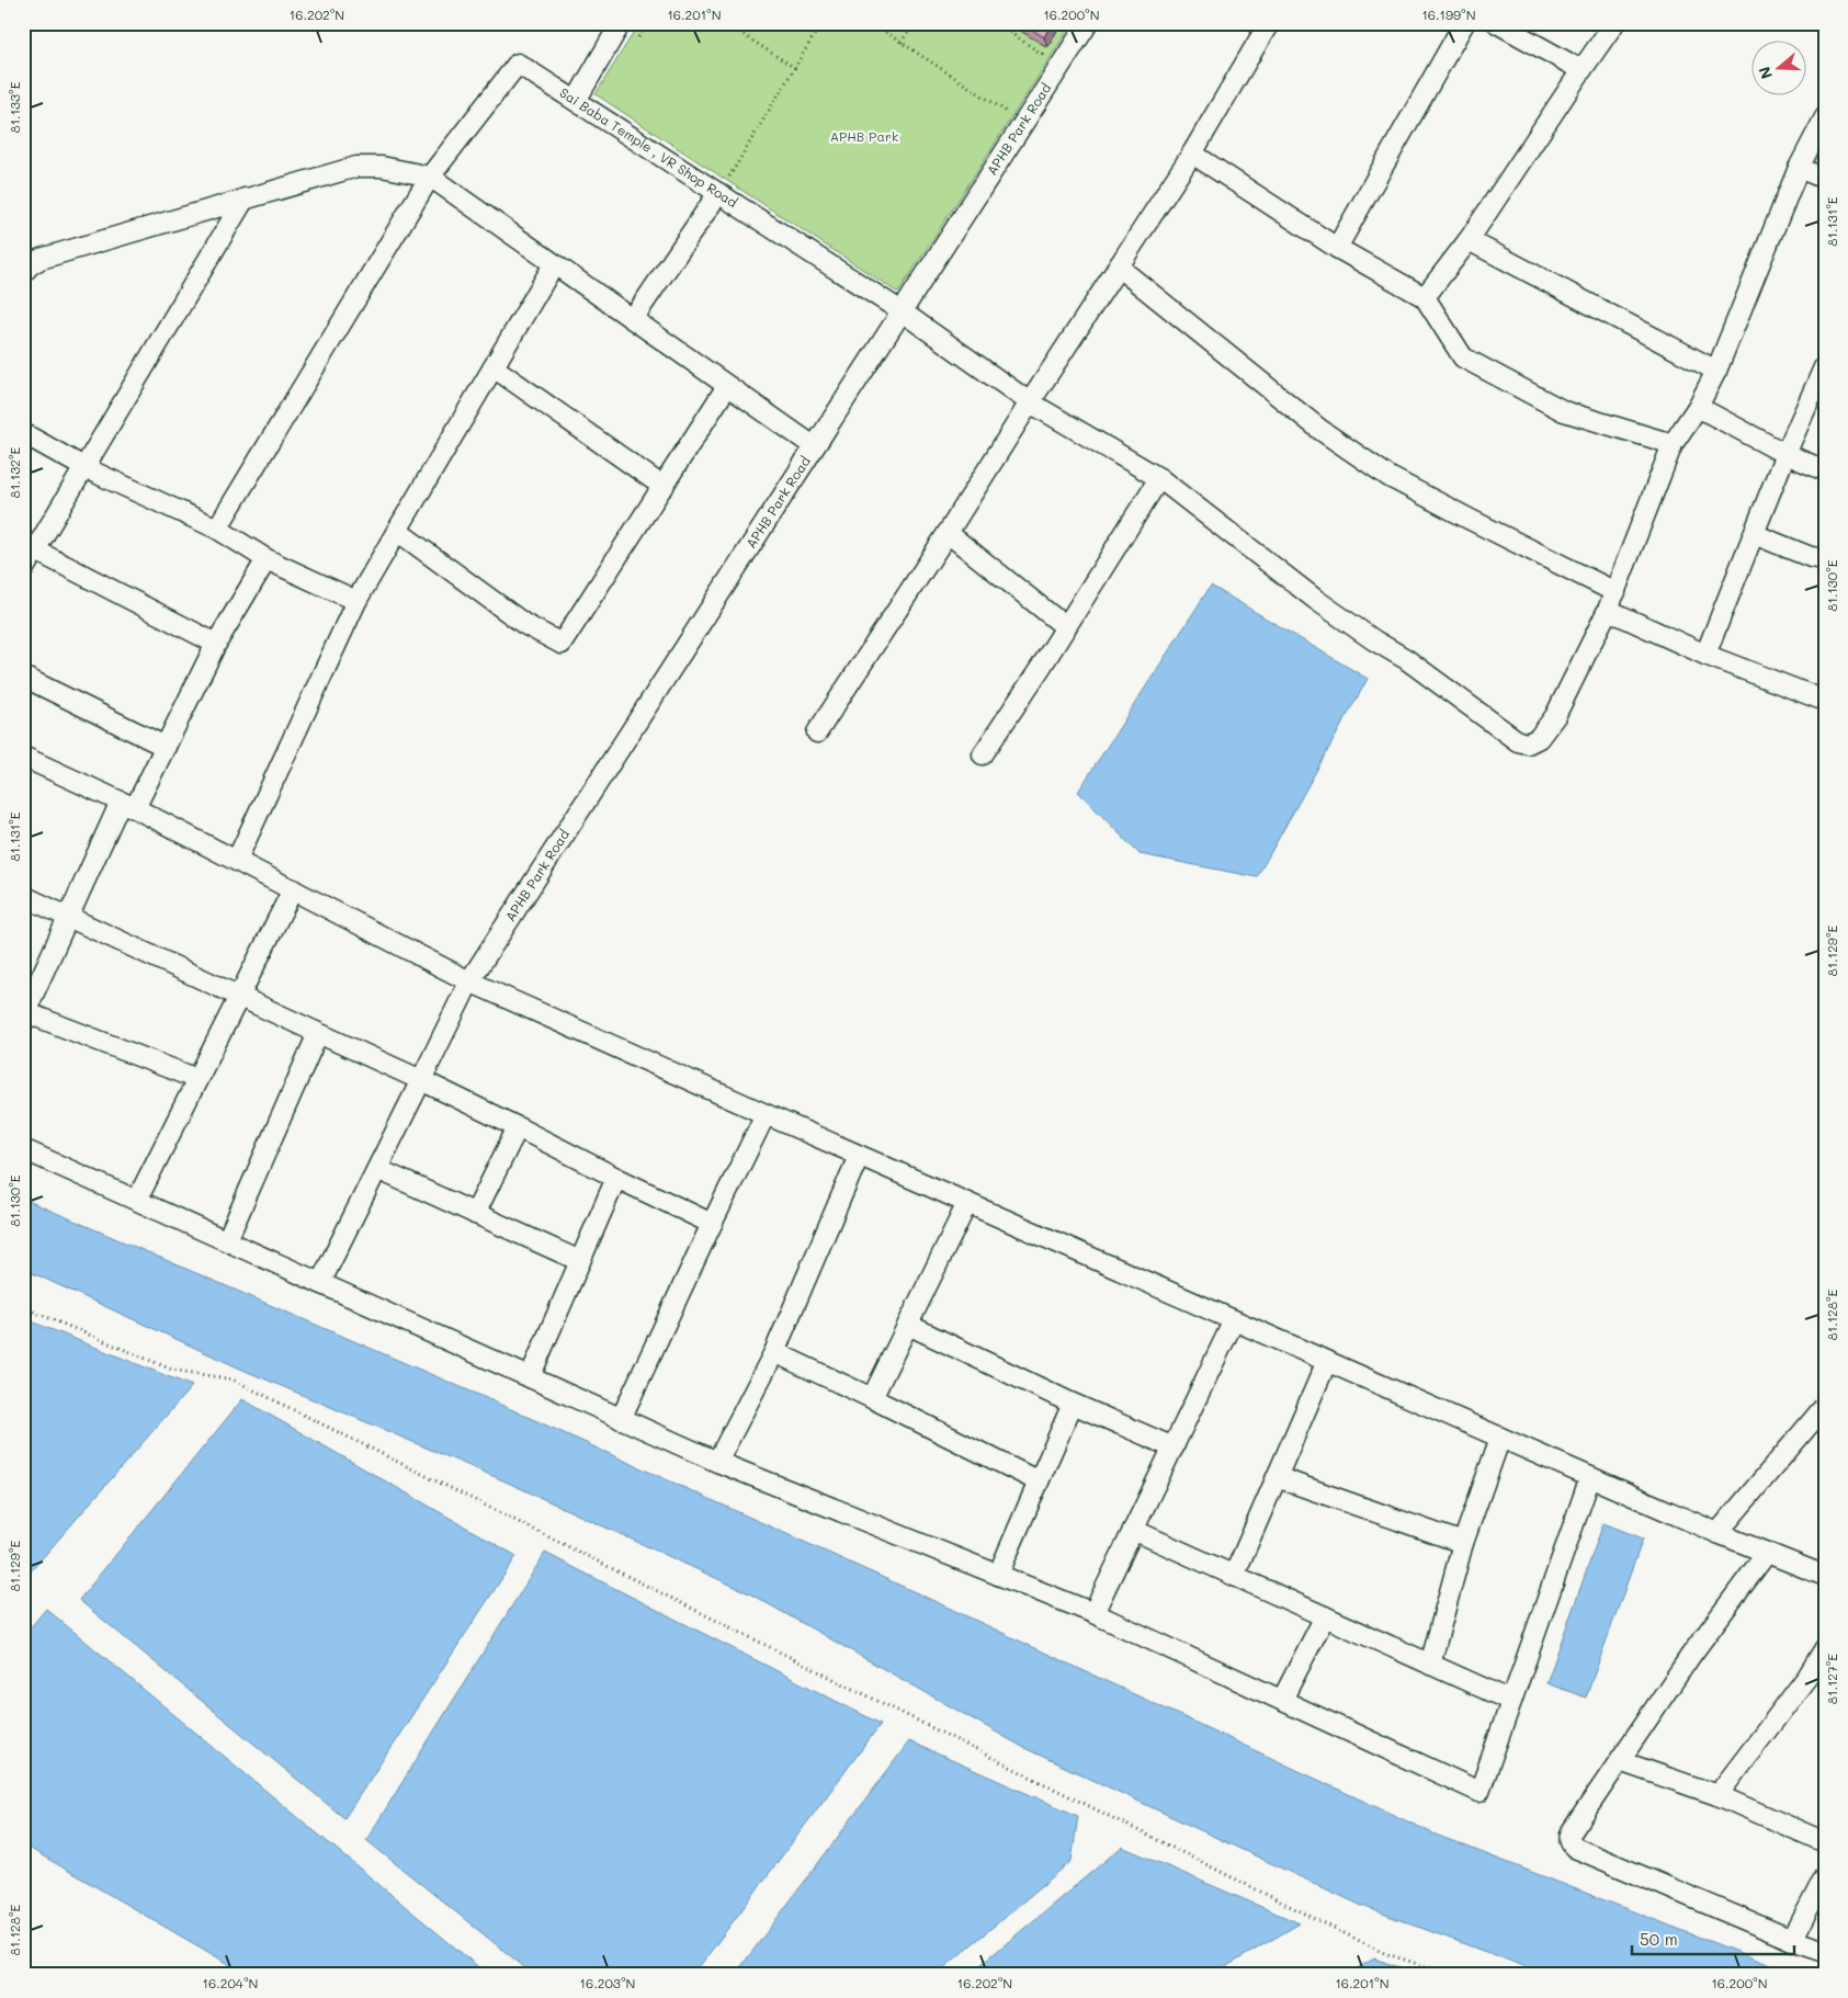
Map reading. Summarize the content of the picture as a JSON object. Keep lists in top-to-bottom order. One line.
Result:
{"streets":{"street":["APHB Park Road","Sai Baba Temple , VR Shop Road"]},"crossings":[["APHB Park Road","Sai Baba Temple , VR Shop Road"]],"parks":["APHB Park"],"scale_bar":"50 m","north":"left","coordinates":["16.202°N","16.201°N","16.200°N","16.199°N","81.133°E","81.131°E","81.132°E","81.130°E","81.129°E","81.128°E","81.127°E","16.204°N","16.203°N"]}
